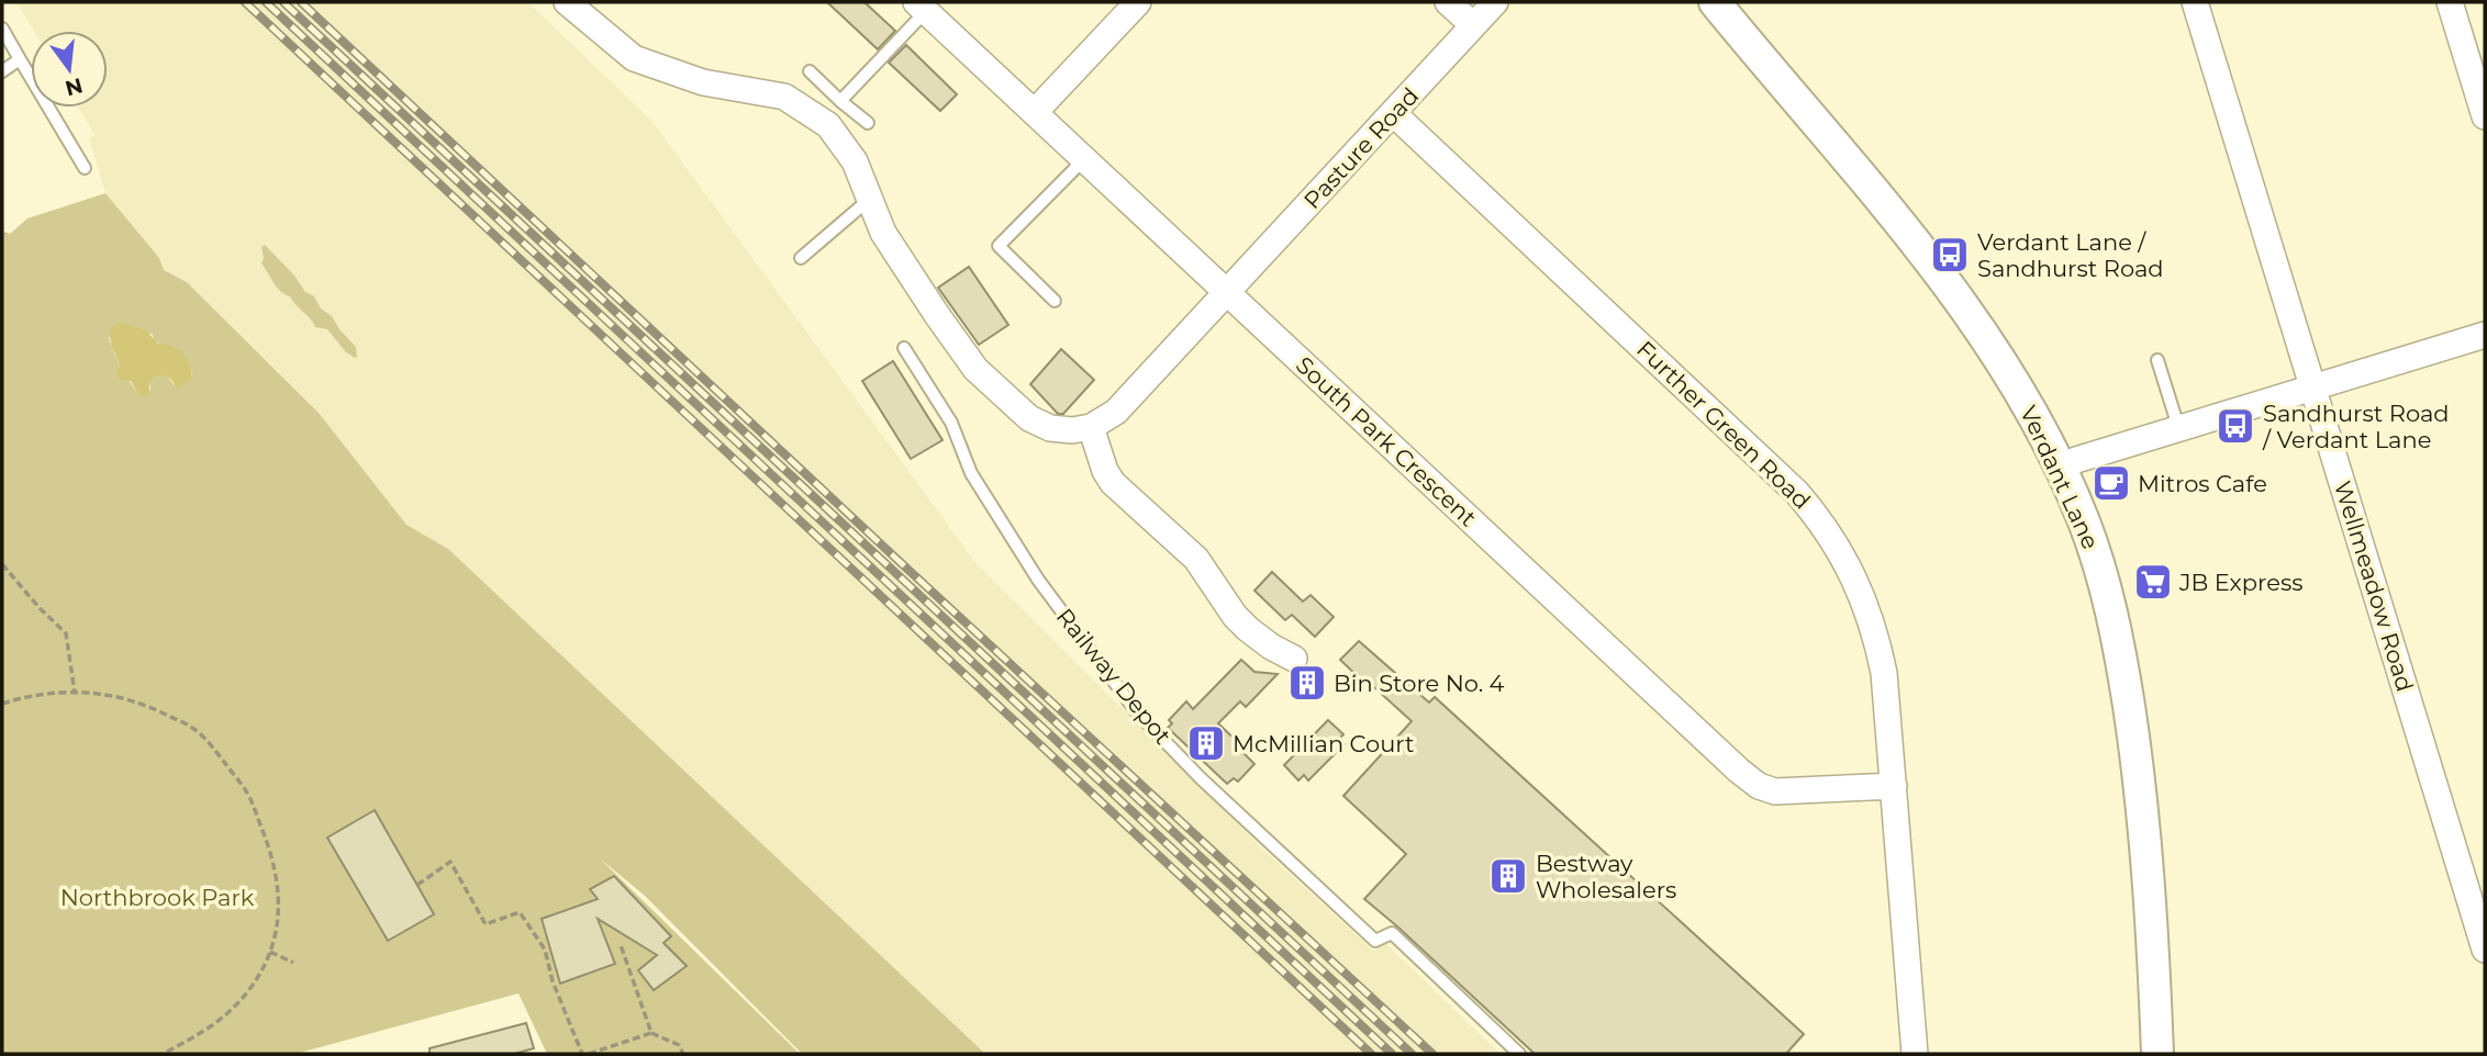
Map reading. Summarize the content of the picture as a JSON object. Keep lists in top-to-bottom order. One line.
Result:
{"streets":{"street":["Pasture Road","Further Green Road","South Park Crescent","Verdant Lane","Wellmeadow Road"],"lane":["Railway Depot"]},"crossings":[["Pasture Road","Further Green Road"],["Pasture Road","South Park Crescent"],["Further Green Road","South Park Crescent"]],"parks":["Northbrook Park"],"places":{"bus stop":["Verdant Lane / Sandhurst Road","Sandhurst Road / Verdant Lane"],"cafe":["Mitros Cafe"],"supermarket":["JB Express"],"building":["Bin Store No. 4","McMillian Court","Bestway Wholesalers"]},"north":"bottom"}
